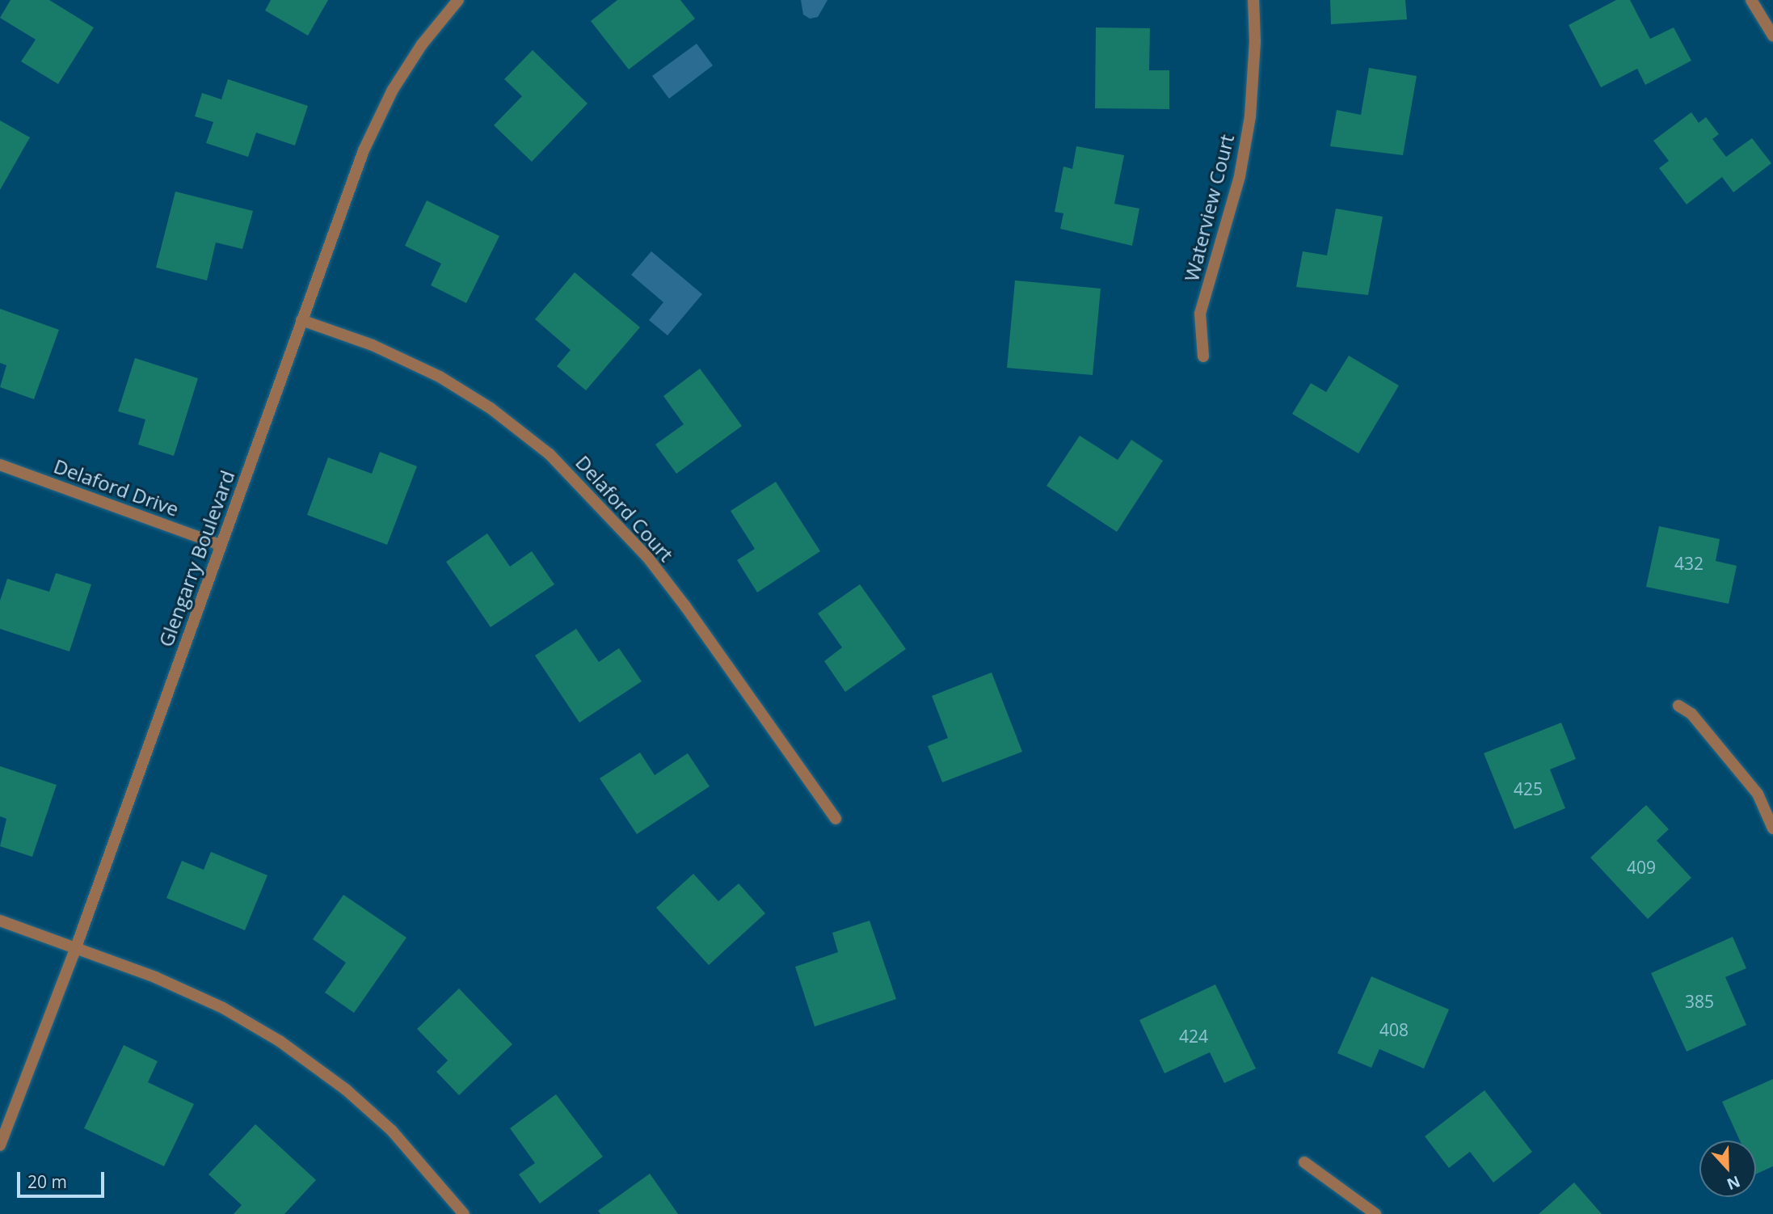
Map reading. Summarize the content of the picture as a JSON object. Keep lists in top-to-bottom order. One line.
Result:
{"streets":{"street":["Waterview Court","Delaford Drive","Delaford Court","Glengarry Boulevard"]},"crossings":[["Delaford Drive","Glengarry Boulevard"],["Delaford Court","Glengarry Boulevard"]],"house_numbers":["432","425","409","385","408","424"],"scale_bar":"20 m","north":"bottom"}
